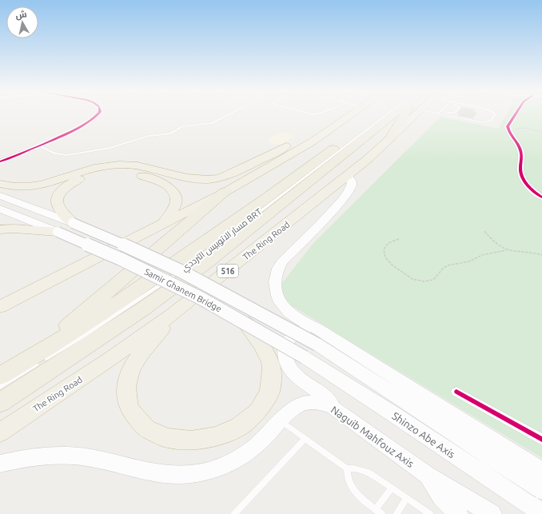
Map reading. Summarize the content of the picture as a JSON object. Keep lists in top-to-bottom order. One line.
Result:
{"streets":{"highway":["The Ring Road","516"],"main road":["Samir Ghanem Bridge","Shinzo Abe Axis","Naguib Mahfouz Axis"],"lane":["مسار الاتوبيس الترددي BRT"]},"crossings":[["Samir Ghanem Bridge","Shinzo Abe Axis"]],"north":"top"}
